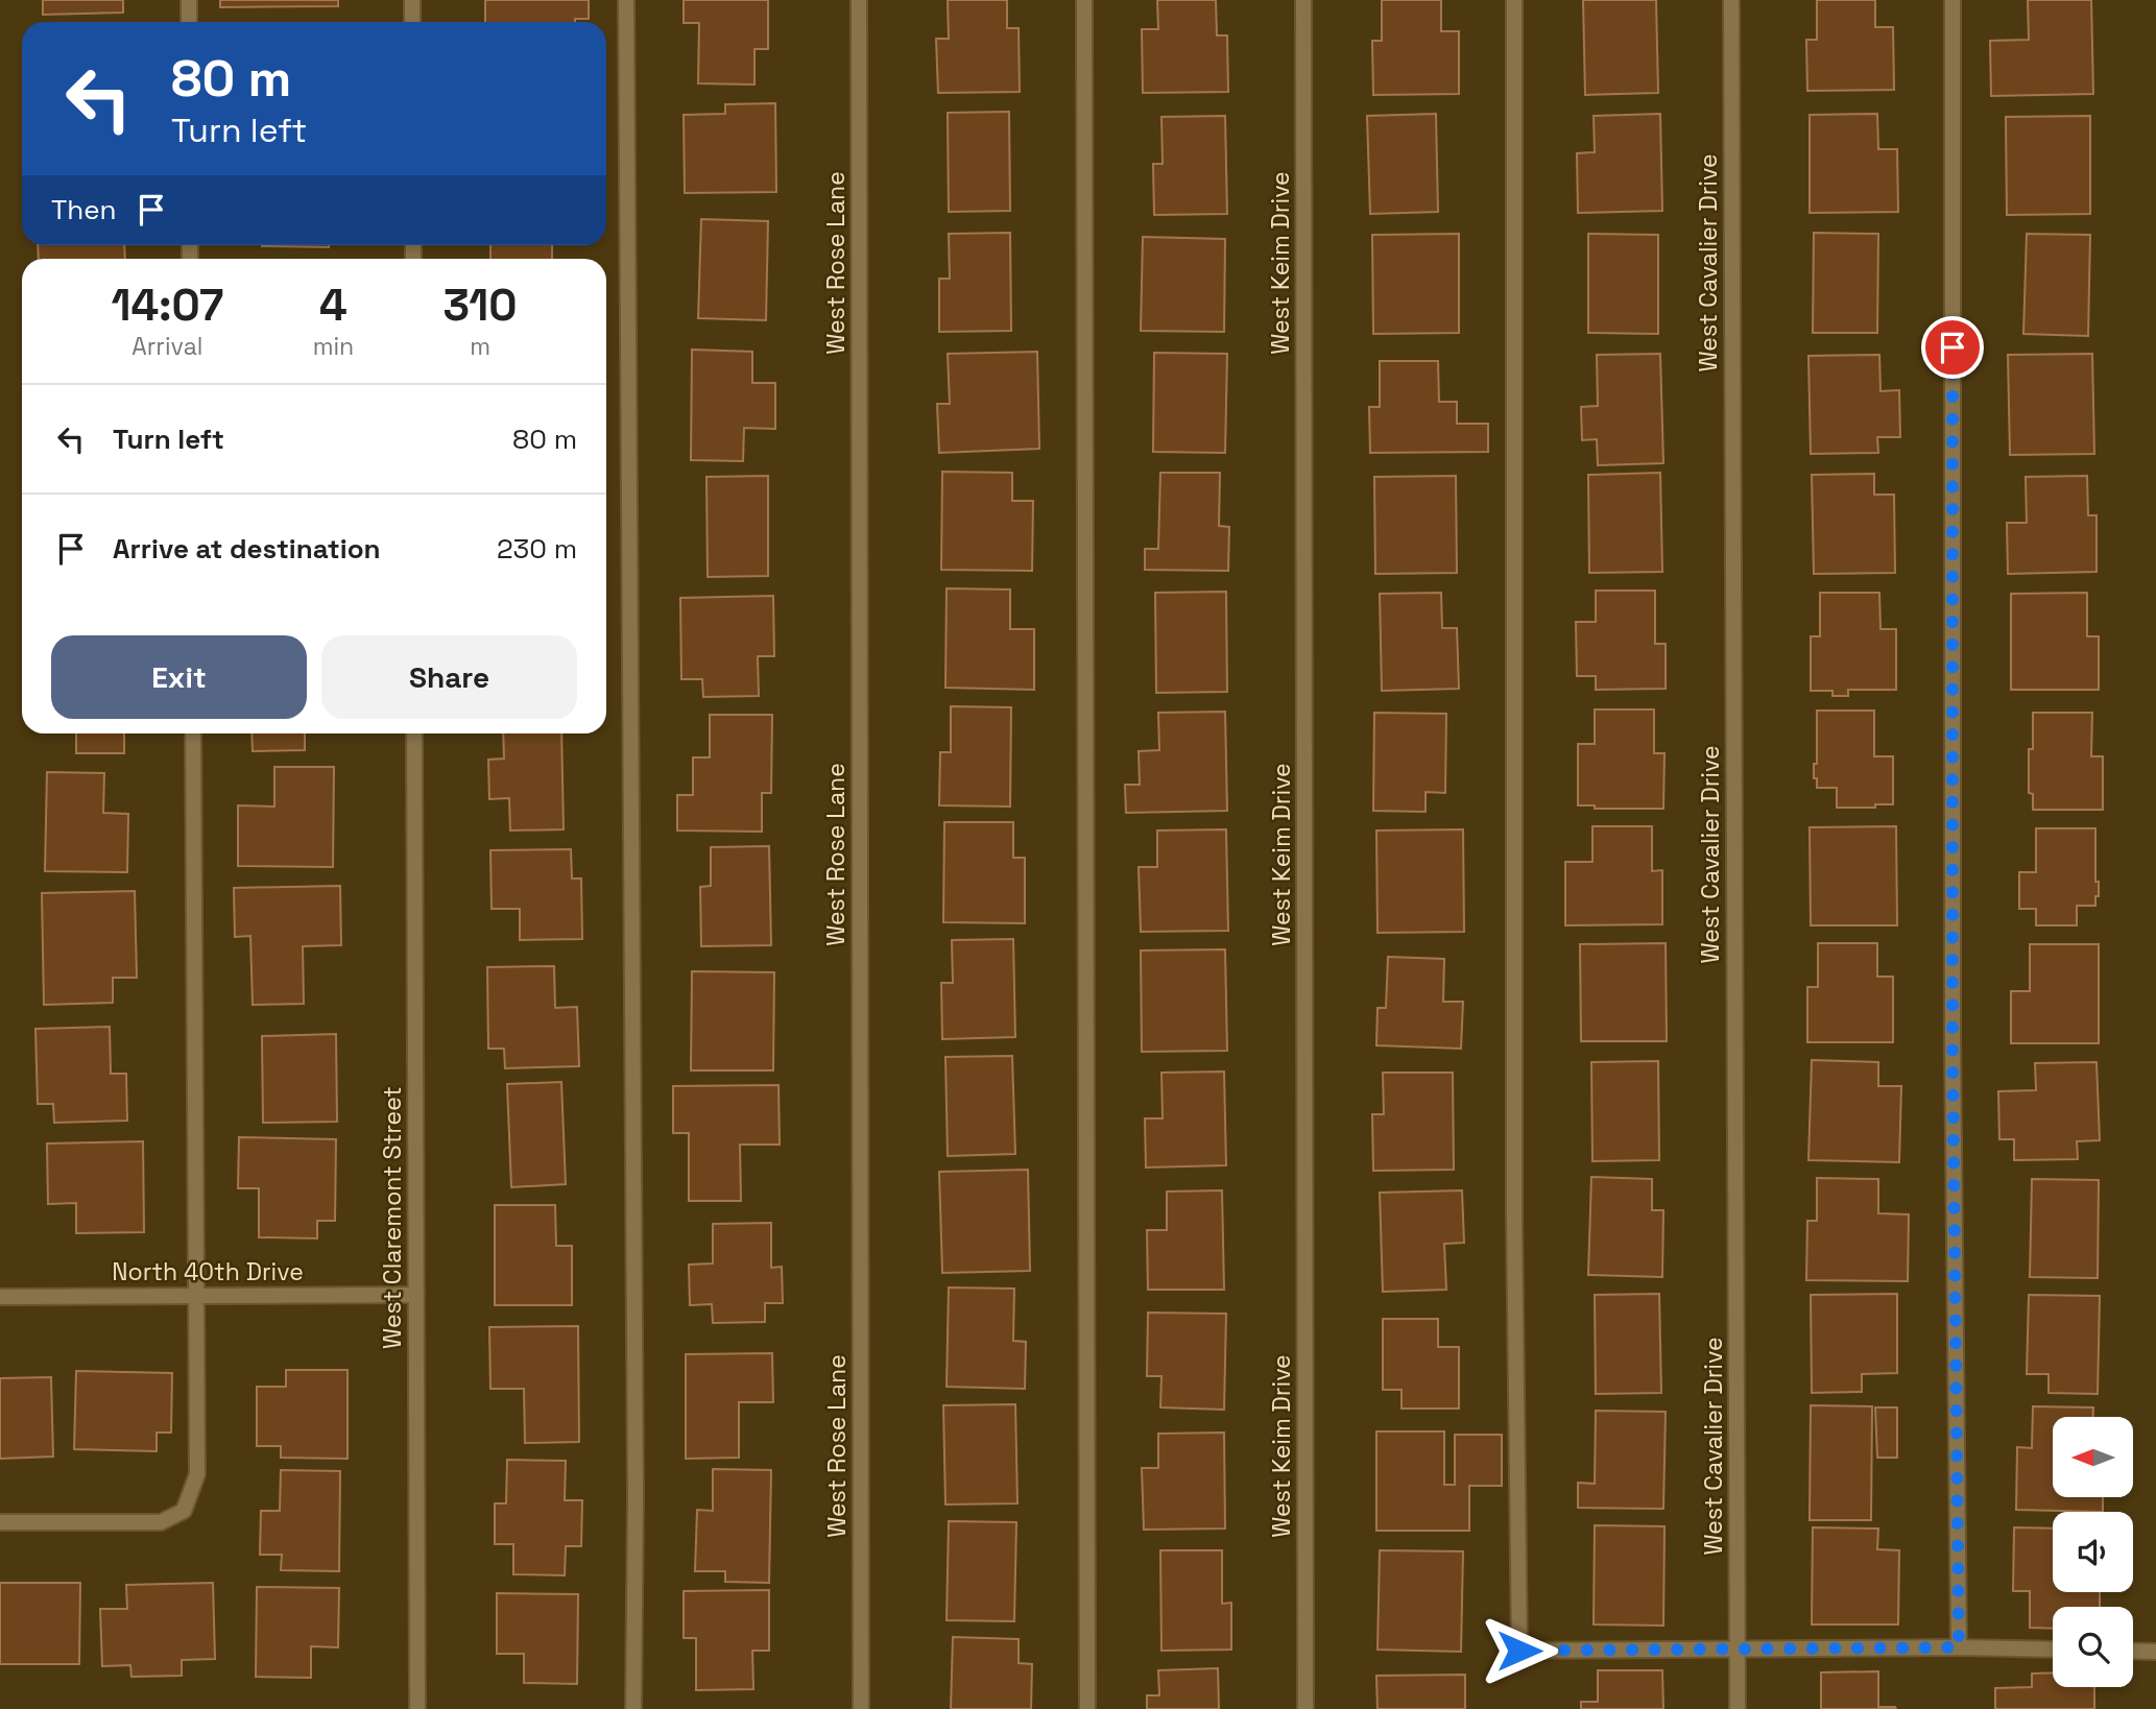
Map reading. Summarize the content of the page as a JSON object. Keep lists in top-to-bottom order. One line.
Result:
{"streets":{"street":["West Rose Lane","West Keim Drive","West Cavalier Drive","West Claremont Street","North 40th Drive"]},"crossings":[["West Claremont Street","North 40th Drive"]],"north":"left","page":{"turn":["80 m","Turn left"],"then":"Then","eta":["14:07","Arrival","4","min","310","m"],"list":[{"name":"Turn left","value":"80 m"},{"name":"Arrive at destination","value":"230 m"}],"buttons":["Exit","Share"]}}
